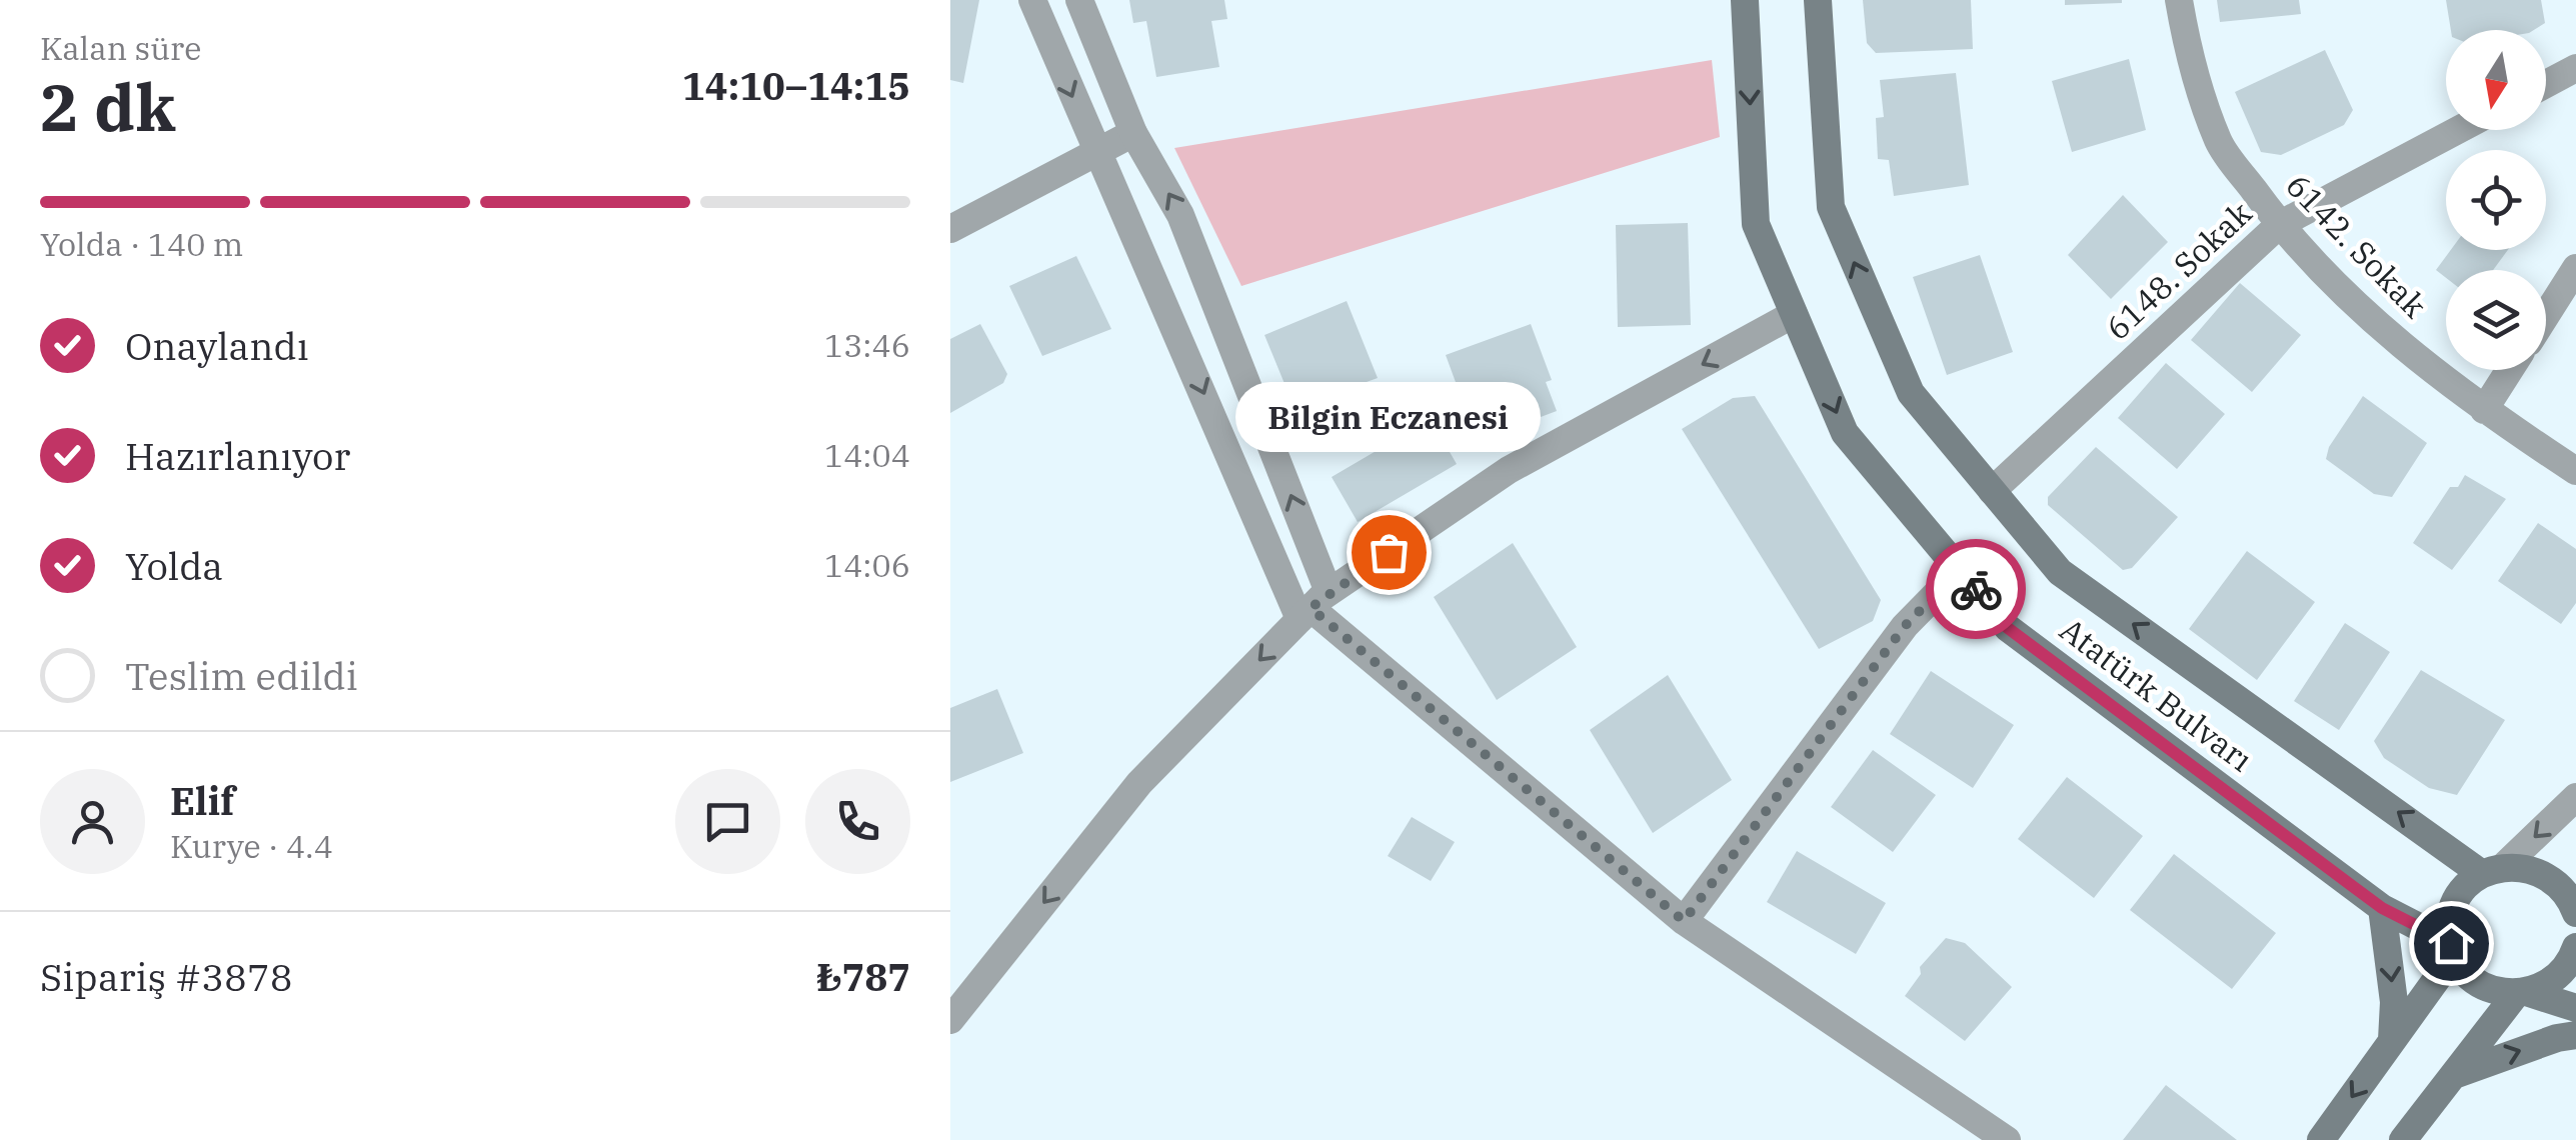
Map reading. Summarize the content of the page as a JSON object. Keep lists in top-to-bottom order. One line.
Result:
{"streets":{"main road":["Atatürk Bulvarı"],"street":["6142. Sokak","6148. Sokak"]},"crossings":[["6142. Sokak","6148. Sokak"],["6148. Sokak","Atatürk Bulvarı"]],"places":["Bilgin Eczanesi"],"north":"bottom","page":{"heading":["2 dk","Kalan süre","14:10–14:15"],"panel":["Elif","Kurye · 4.4","Sipariş #3878","₺787"],"bar":"Yolda · 140 m","list":[["Onaylandı","13:46"],["Hazırlanıyor","14:04"],["Yolda","14:06"],"Teslim edildi"],"bubble":"Bilgin Eczanesi"}}
